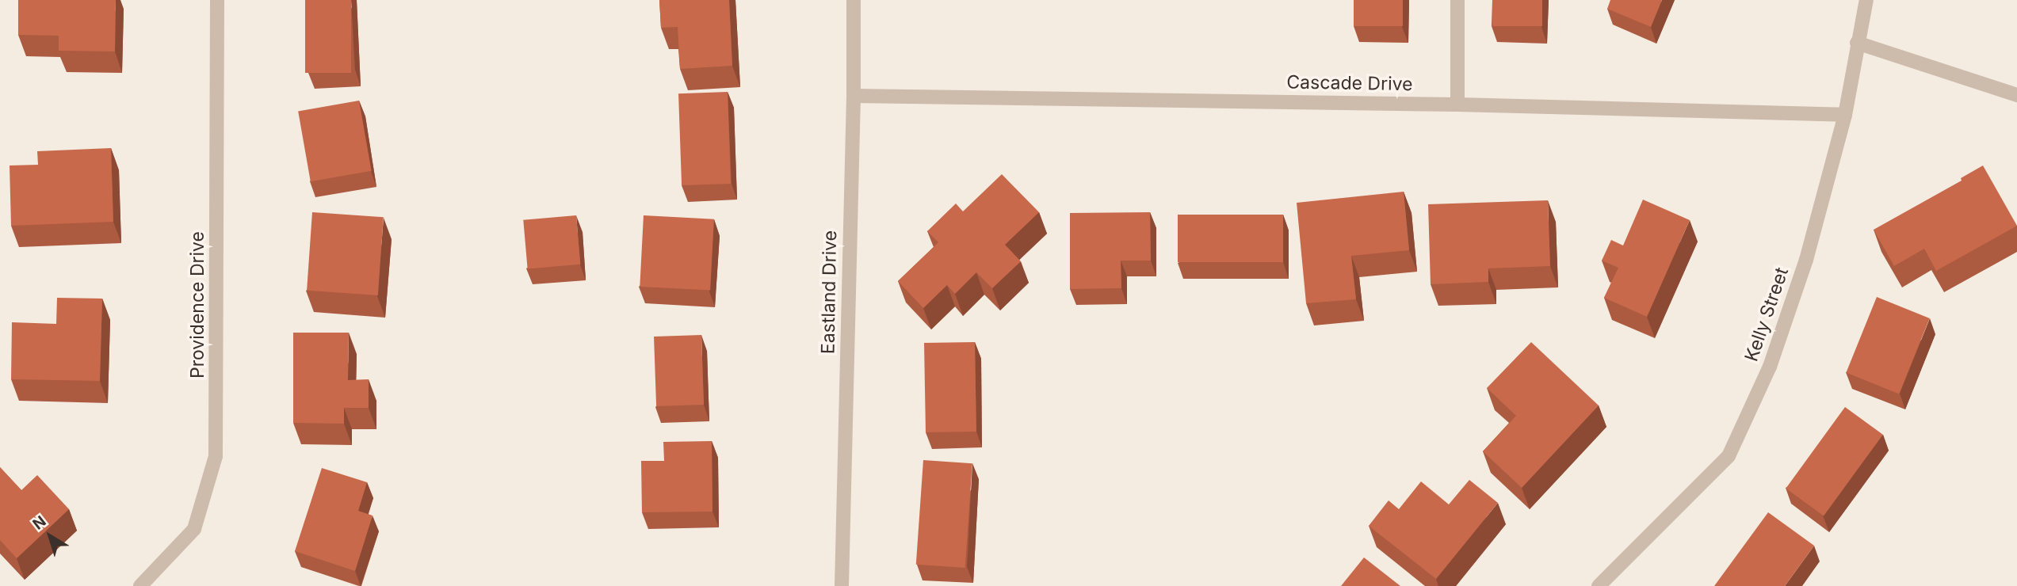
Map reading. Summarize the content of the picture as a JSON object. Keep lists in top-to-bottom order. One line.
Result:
{"streets":{"street":["Cascade Drive","Eastland Drive","Providence Drive","Kelly Street"]},"crossings":[["Cascade Drive","Eastland Drive"],["Cascade Drive","Kelly Street"]],"north":"top left"}
